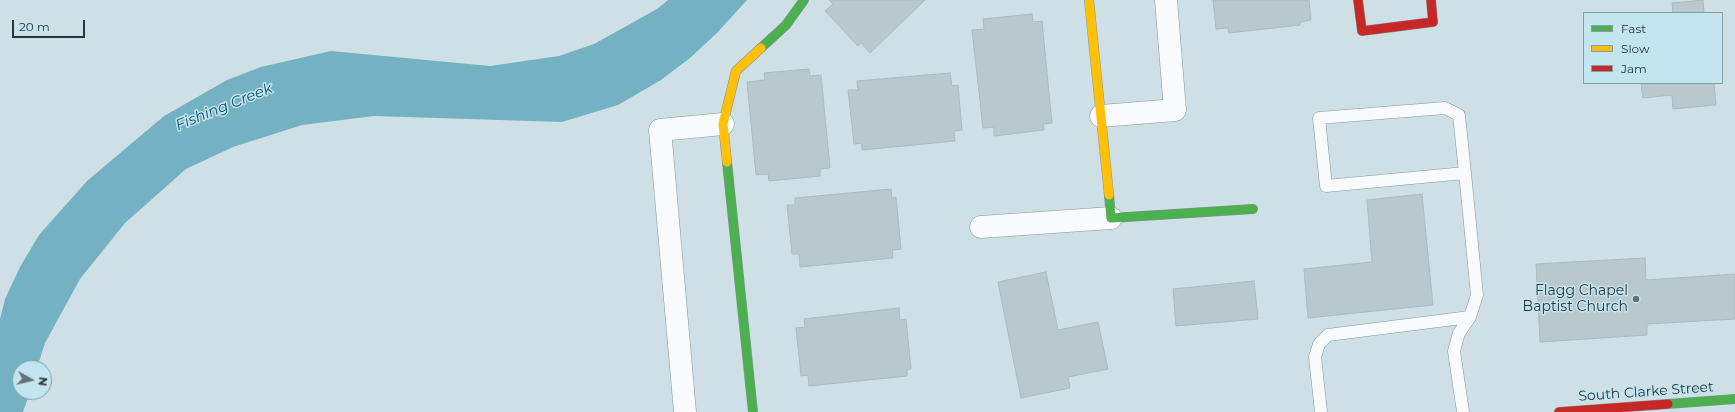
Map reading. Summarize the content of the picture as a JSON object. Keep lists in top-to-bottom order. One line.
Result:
{"streets":{"street":["South Clarke Street"]},"water":["Fishing Creek"],"places":["Flagg Chapel Baptist Church"],"legend":["Fast","Slow","Jam"],"scale_bar":"20 m","north":"right"}
